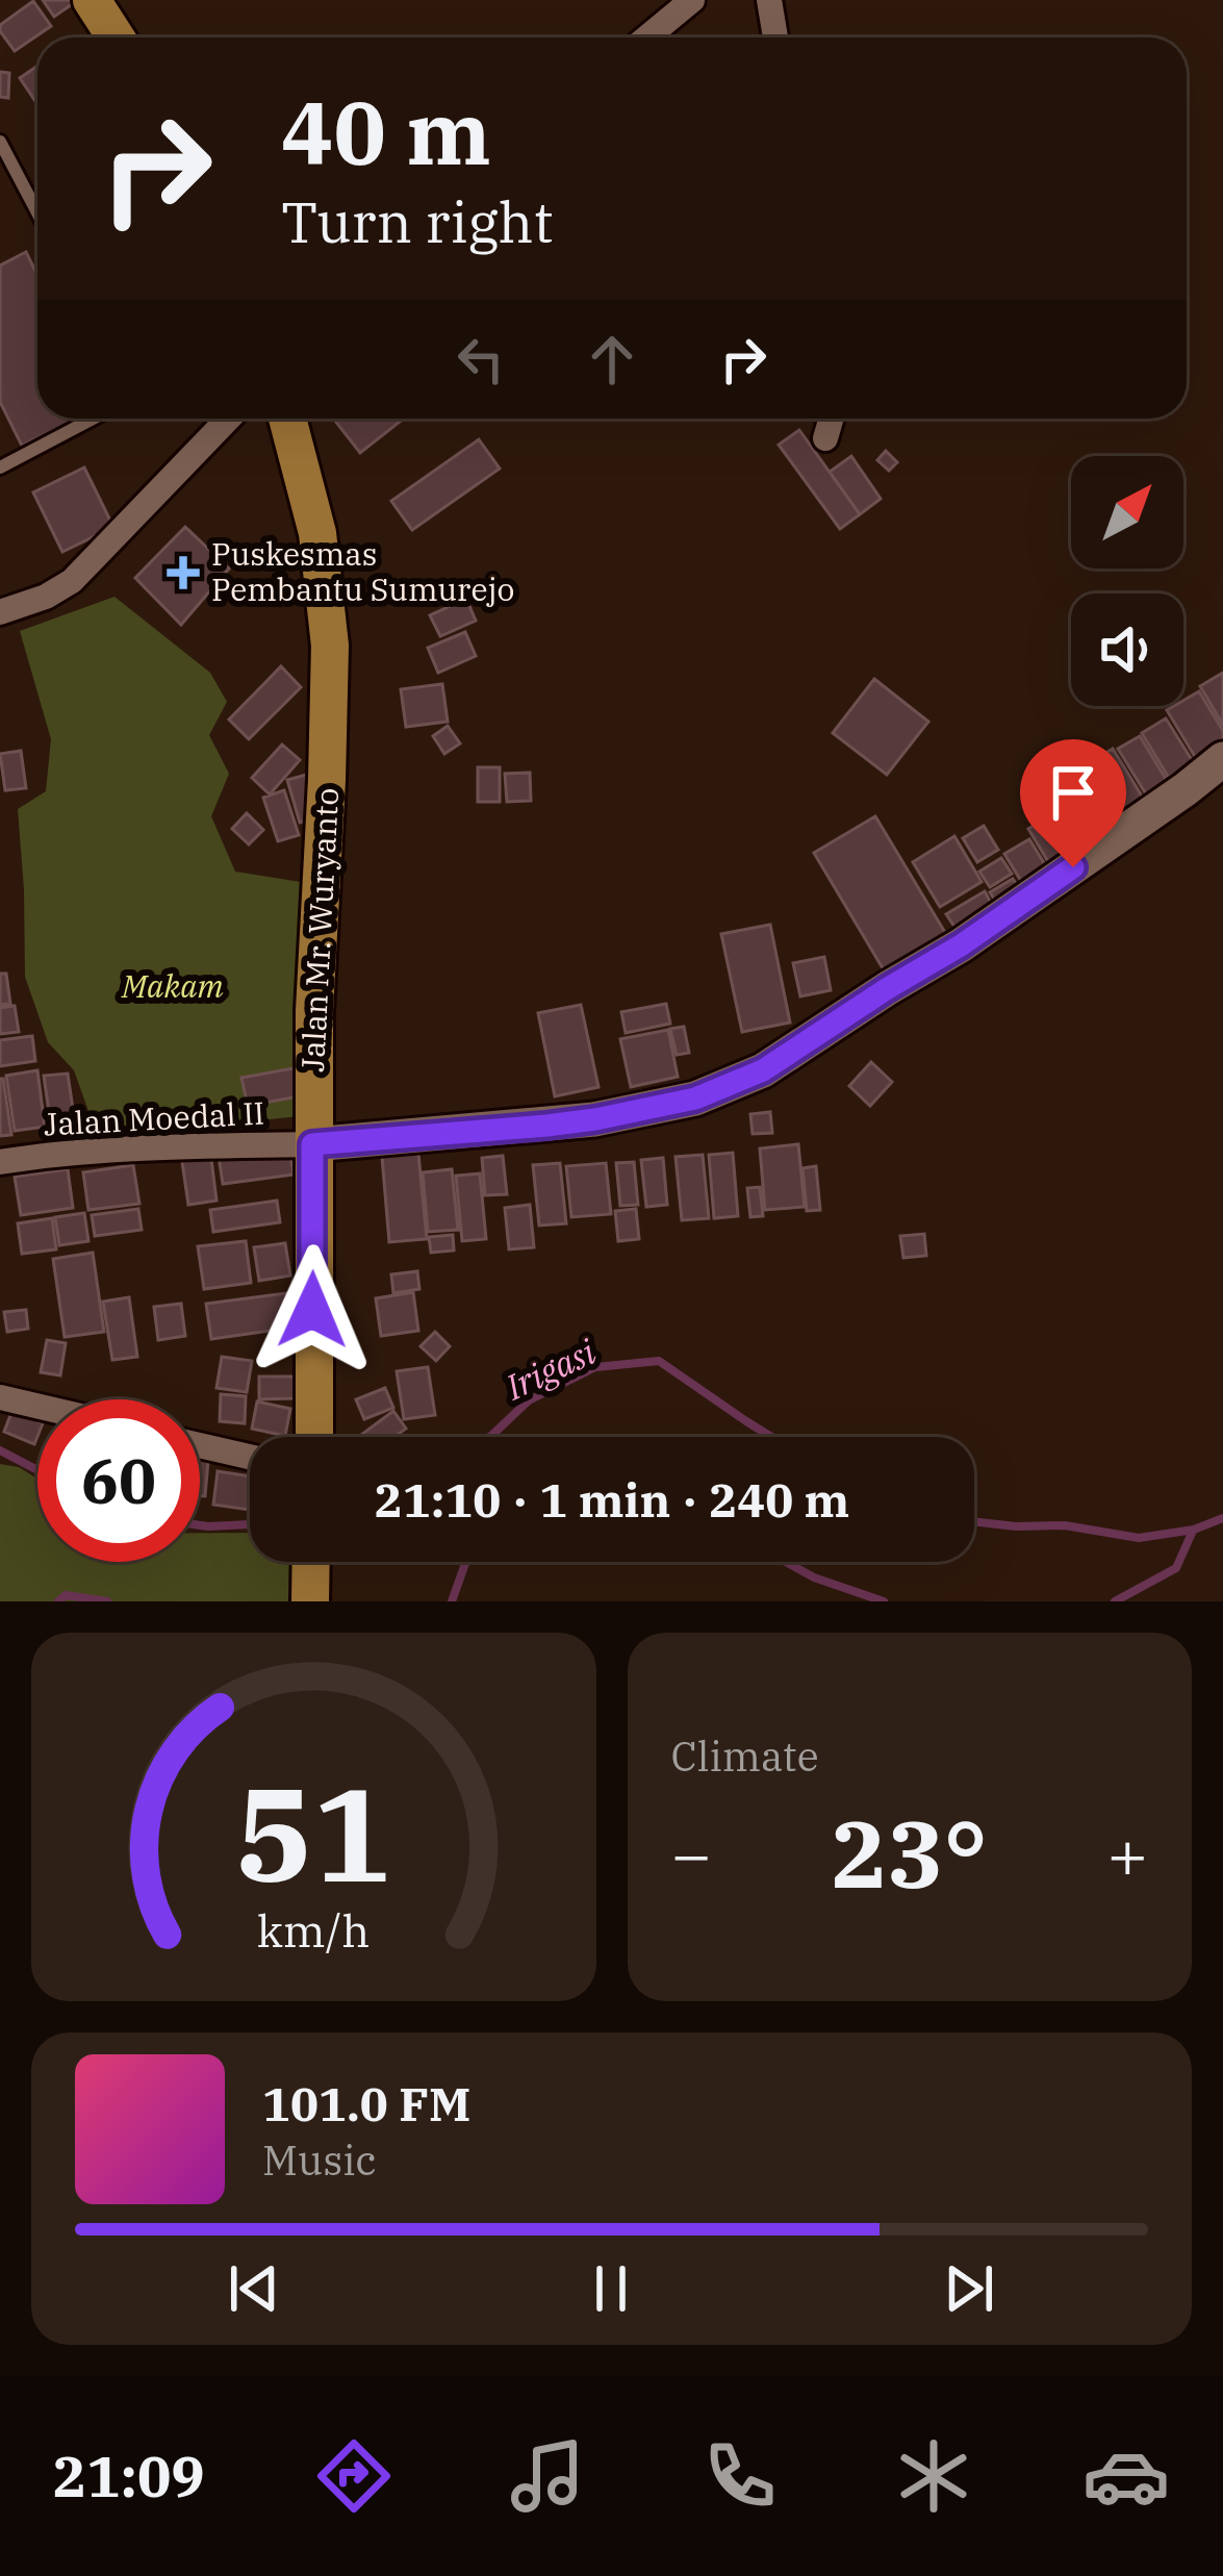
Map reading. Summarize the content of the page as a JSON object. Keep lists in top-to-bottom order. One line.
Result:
{"streets":{"main road":["Jalan Mr. Wuryanto"],"street":["Jalan Moedal II"]},"crossings":[["Jalan Mr. Wuryanto","Jalan Moedal II"]],"water":["Irigasi"],"parks":["Makam"],"places":{"health":["Puskesmas Pembantu Sumurejo"]},"north":"top right","page":{"turn":["40 m","Turn right"],"limit":"60","trip":"21:10 · 1 min · 240 m","tile":"Climate","heat":["−","23°","+"],"song":["101.0 FM","Music"],"tabs":"21:09","gauge":["51","km/h"]}}
